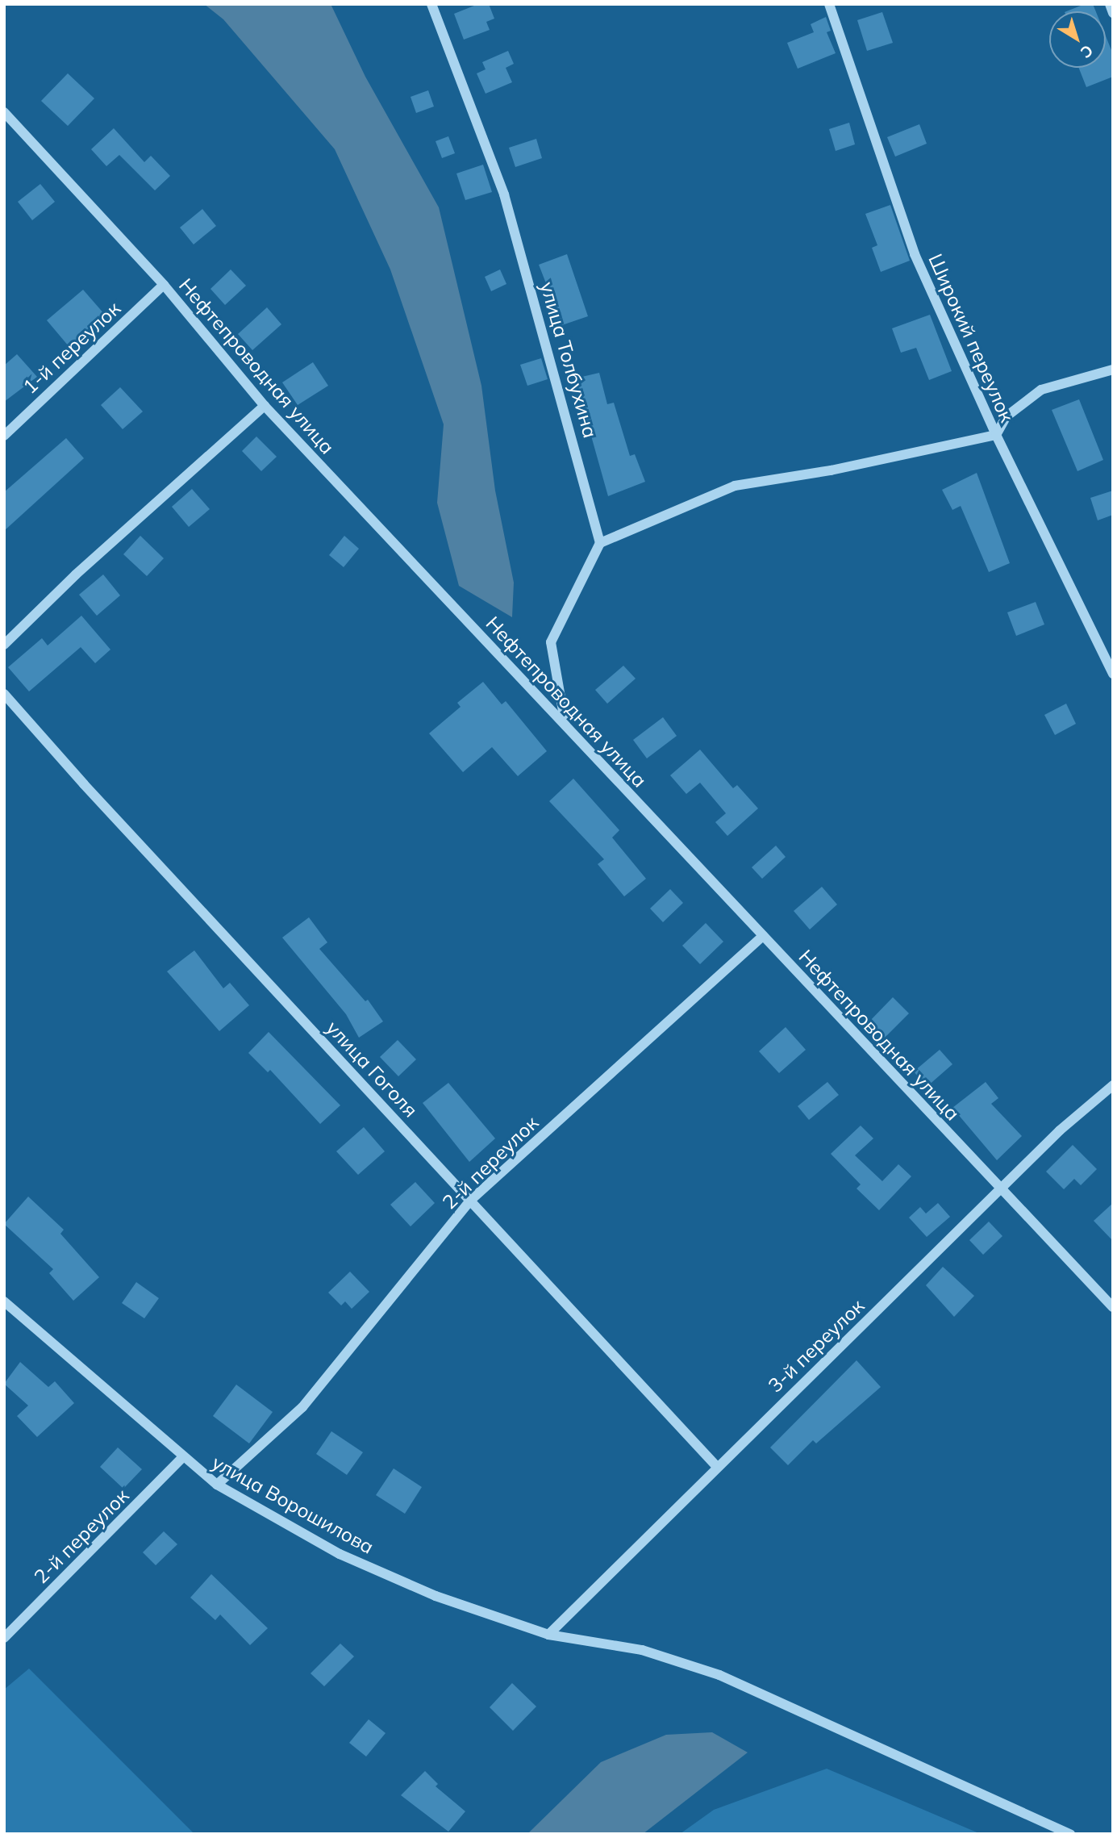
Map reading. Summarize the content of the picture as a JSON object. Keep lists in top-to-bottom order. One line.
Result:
{"streets":{"street":["Широкий переулок","1-й переулок","улица Толбухина","Нефтепроводная улица","улица Гоголя","2-й переулок","3-й переулок","улица Ворошилова"]},"crossings":[["1-й переулок","Нефтепроводная улица"],["Нефтепроводная улица","2-й переулок"],["Нефтепроводная улица","3-й переулок"],["улица Гоголя","2-й переулок"],["улица Гоголя","3-й переулок"],["2-й переулок","улица Ворошилова"],["3-й переулок","улица Ворошилова"]],"north":"bottom right"}
